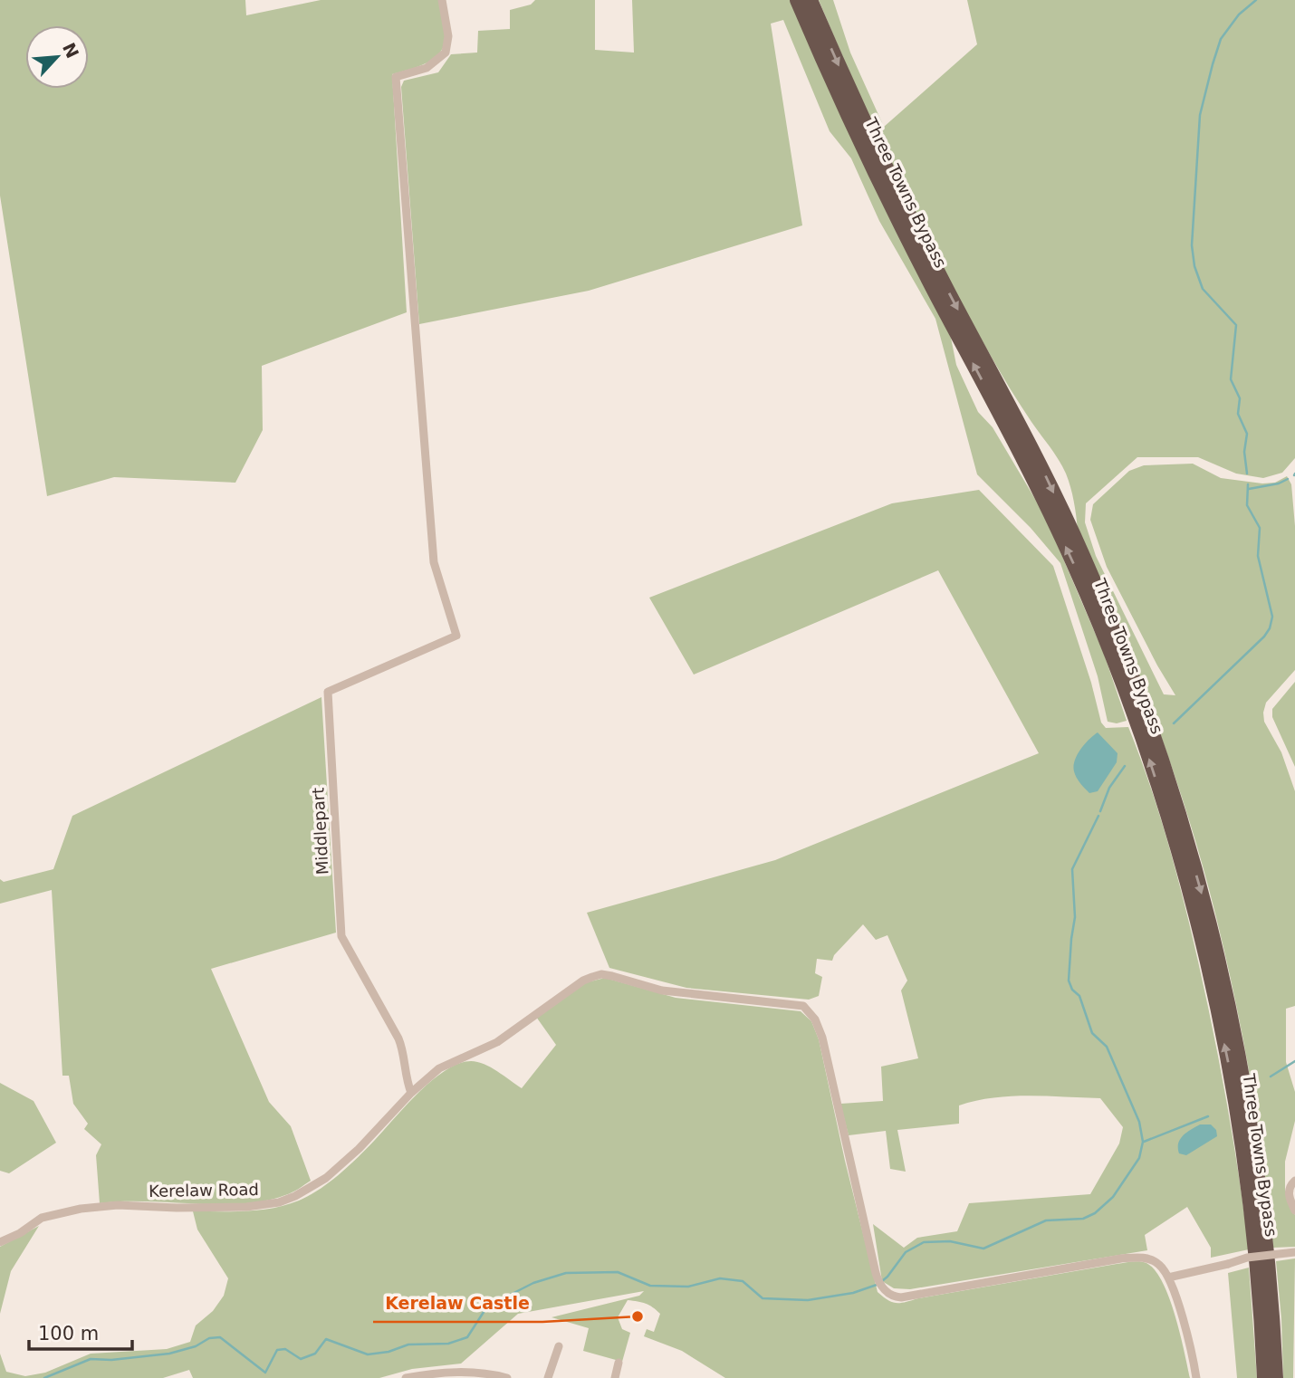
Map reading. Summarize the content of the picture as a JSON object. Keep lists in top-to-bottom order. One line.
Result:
{"streets":{"highway":["Three Towns Bypass"],"street":["Middlepart","Kerelaw Road"]},"crossings":[["Middlepart","Kerelaw Road"]],"places":["Kerelaw Castle"],"scale_bar":"100 m","north":"top right"}
